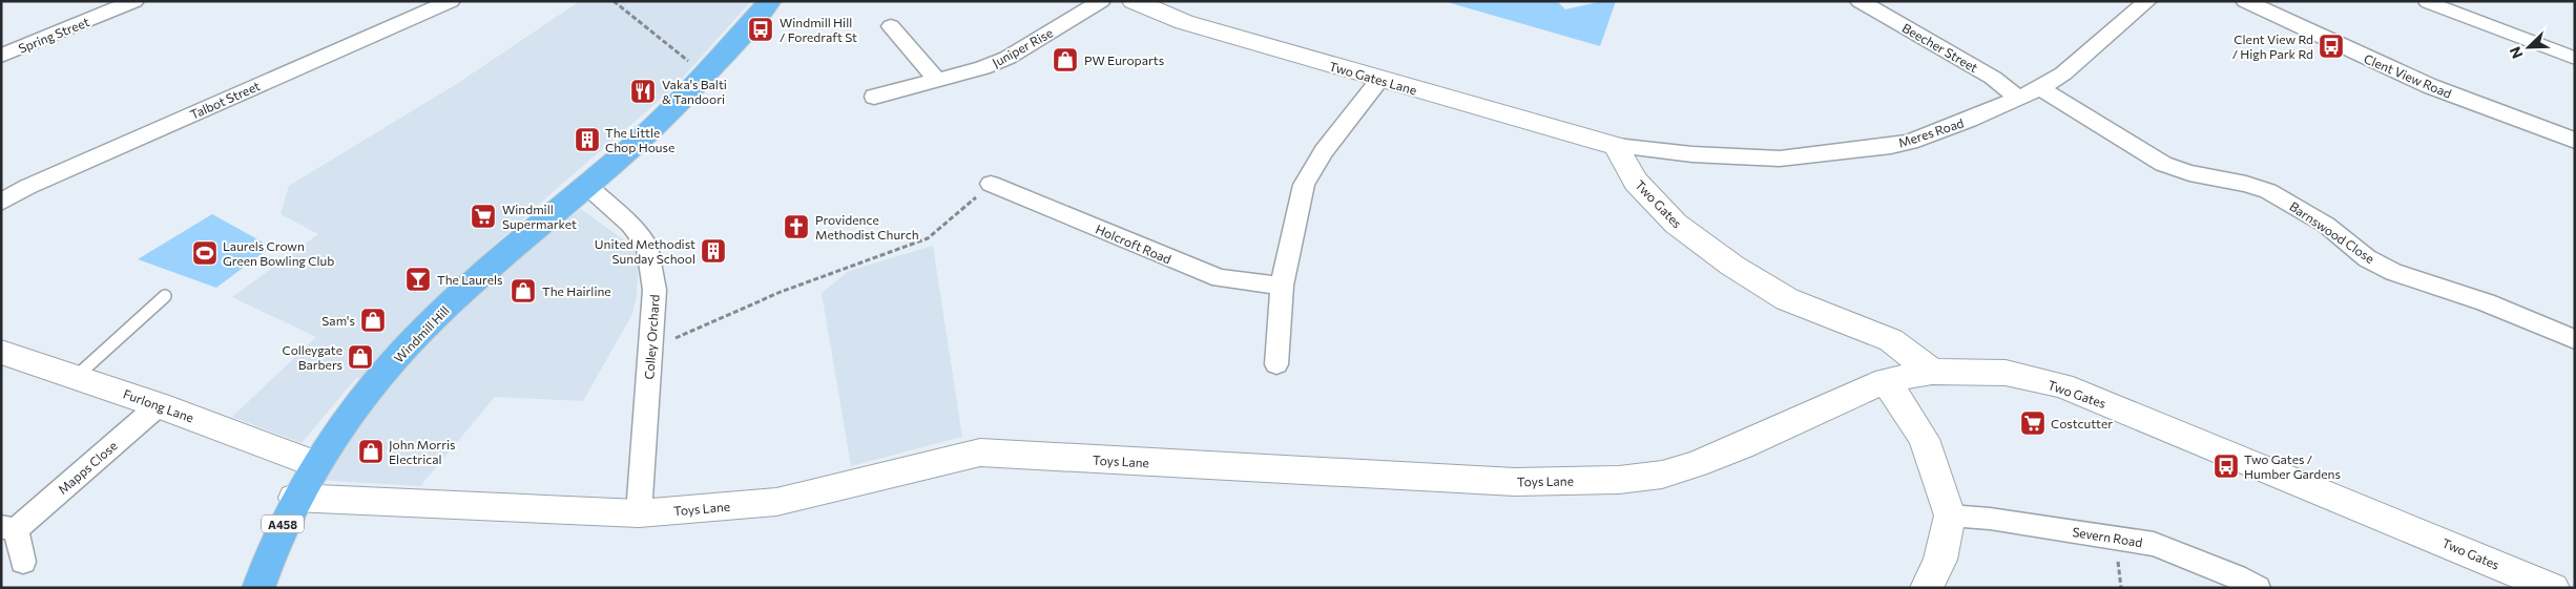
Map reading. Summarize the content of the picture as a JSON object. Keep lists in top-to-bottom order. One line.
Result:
{"streets":{"highway":["Windmill Hill","A458"],"street":["Spring Street","Juniper Rise","Beecher Street","Clent View Road","Two Gates Lane","Talbot Street","Meres Road","Two Gates","Barnswood Close","Holcroft Road","Colley Orchard","Furlong Lane","Toys Lane","Mapps Close","Severn Road"]},"crossings":[["Beecher Street","Meres Road"],["Two Gates Lane","Meres Road"],["Two Gates Lane","Two Gates"],["Meres Road","Two Gates"],["Meres Road","Barnswood Close"],["Two Gates","Toys Lane"],["Windmill Hill","Colley Orchard"],["Windmill Hill","Furlong Lane"],["Windmill Hill","A458"],["Colley Orchard","Toys Lane"],["Furlong Lane","Mapps Close"],["Furlong Lane","A458"],["Toys Lane","A458"]],"places":{"bus stop":["Windmill Hill / Foredraft St","Clent View Rd / High Park Rd","Two Gates / Humber Gardens"],"shop":["PW Europarts","The Hairline","Sam's","Colleygate Barbers","John Morris Electrical"],"restaurant":["Vaka's Balti & Tandoori"],"building":["The Little Chop House","United Methodist Sunday School"],"supermarket":["Windmill Supermarket","Costcutter"],"church":["Providence Methodist Church"],"sports":["Laurels Crown Green Bowling Club"],"bar":["The Laurels"]},"north":"bottom left"}
